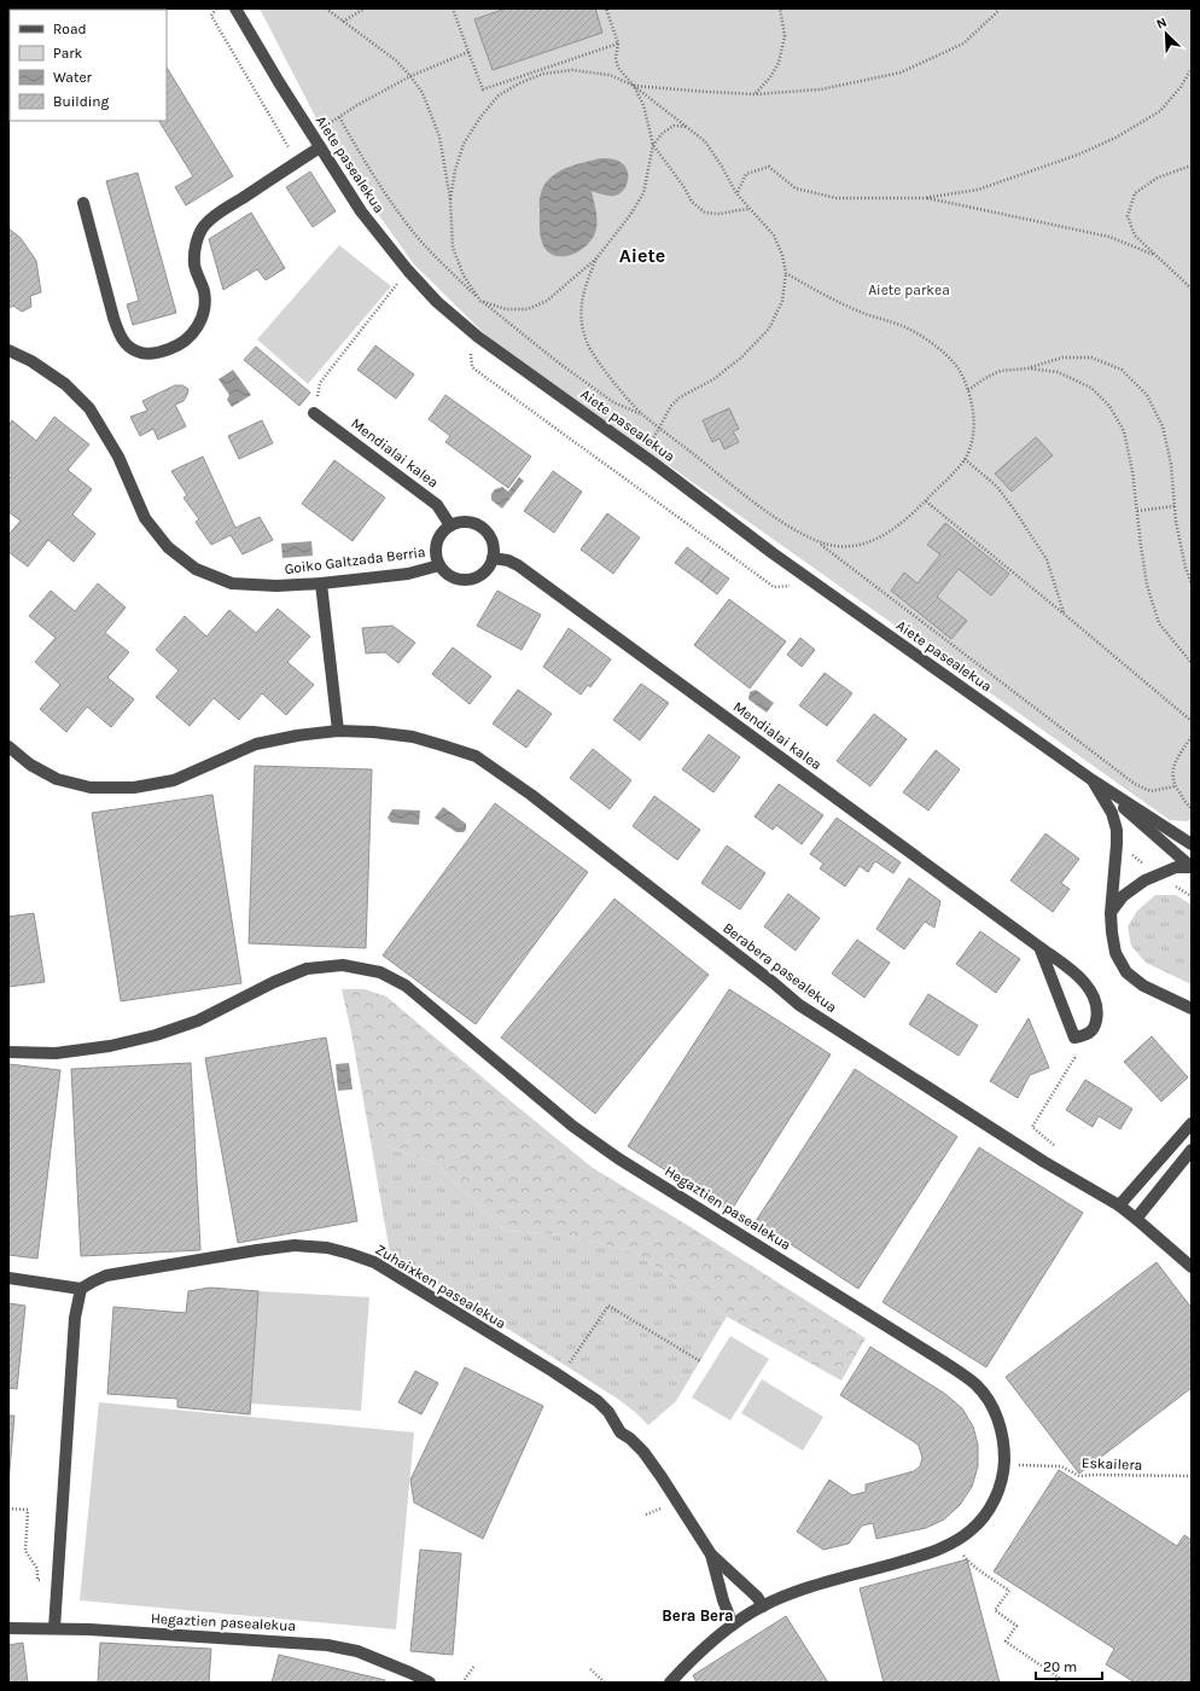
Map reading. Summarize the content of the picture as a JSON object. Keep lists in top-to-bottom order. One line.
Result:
{"streets":{"street":["Aiete pasealekua","Mendialai kalea","Goiko Galtzada Berria","Berabera pasealekua","Hegaztien pasealekua","Zuhaixken pasealekua"],"path":["Eskailera"]},"crossings":[["Mendialai kalea","Goiko Galtzada Berria"],["Hegaztien pasealekua","Zuhaixken pasealekua"],["Hegaztien pasealekua","Eskailera"]],"districts":["Aiete","Bera Bera"],"parks":["Aiete parkea"],"legend":["Road","Park","Water","Building"],"scale_bar":"20 m","north":"top left"}
